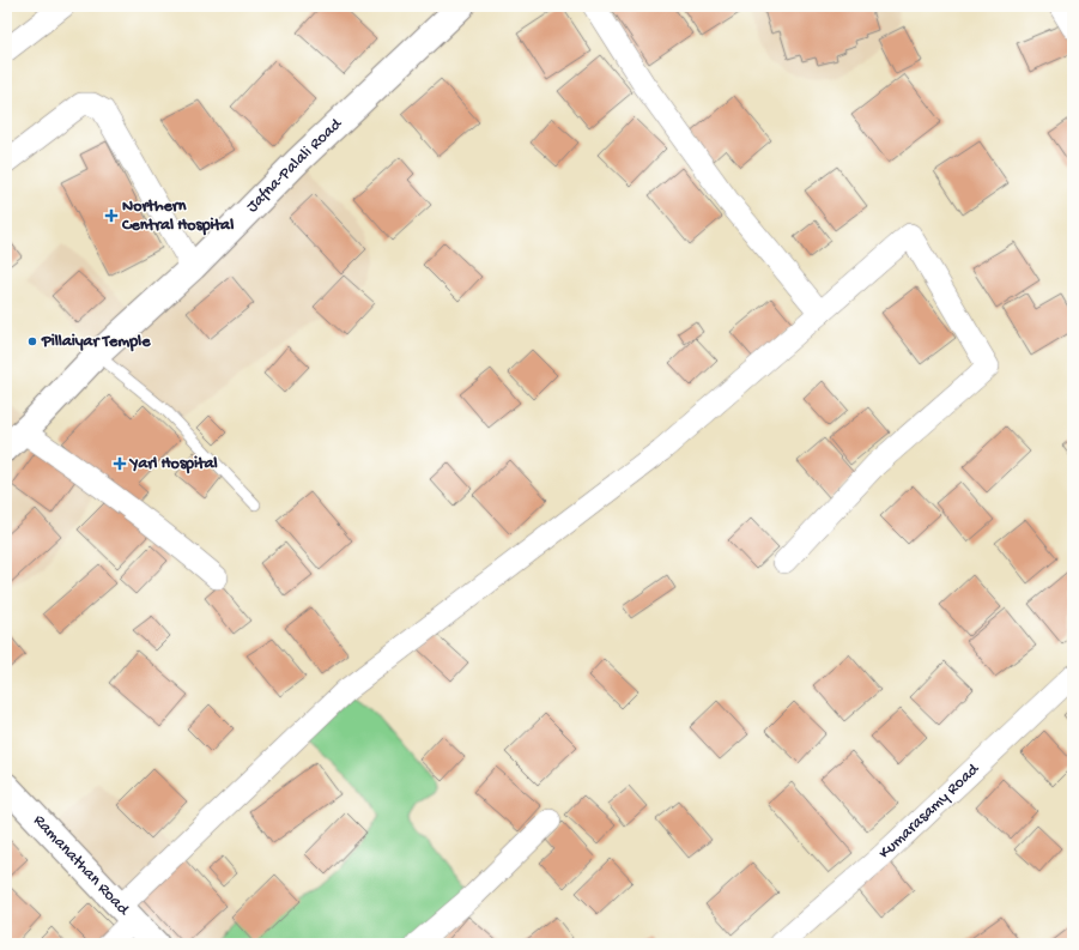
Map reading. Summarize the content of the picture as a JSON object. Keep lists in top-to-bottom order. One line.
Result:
{"streets":{"main road":["Jafna-Palali Road","Ramanathan Road"],"street":["Kumarasamy Road"]},"places":{"health":["Northern Central Hospital","Yarl Hospital"],"other":["Pillaiyar Temple"]}}
